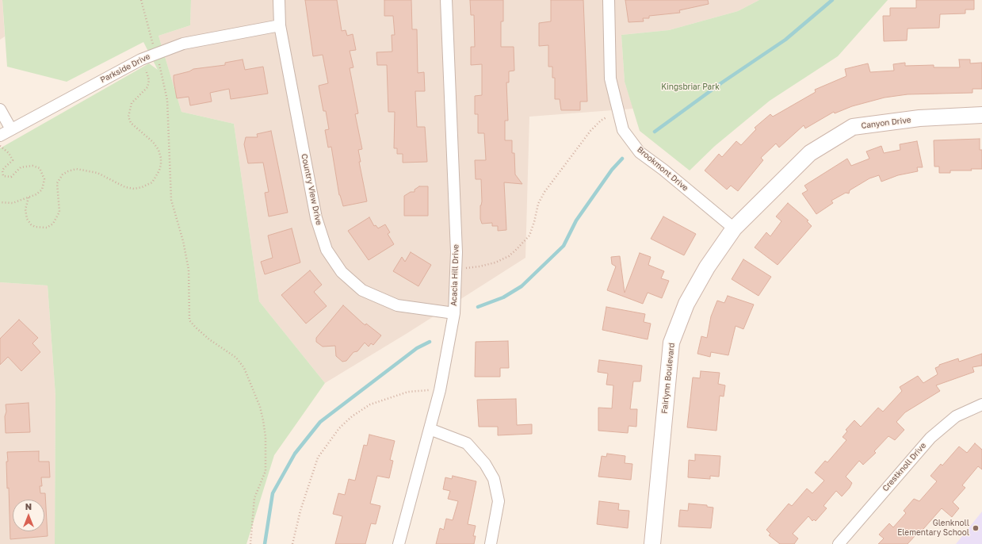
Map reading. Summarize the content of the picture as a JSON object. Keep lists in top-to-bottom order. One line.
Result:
{"streets":{"street":["Parkside Drive","Canyon Drive","Brookmont Drive","Country View Drive","Acacia Hill Drive","Fairlynn Boulevard","Crestknoll Drive"]},"crossings":[["Parkside Drive","Country View Drive"],["Canyon Drive","Brookmont Drive"],["Canyon Drive","Fairlynn Boulevard"],["Brookmont Drive","Fairlynn Boulevard"],["Country View Drive","Acacia Hill Drive"]],"parks":["Kingsbriar Park"],"places":["Glenknoll Elementary School"],"north":"top"}
